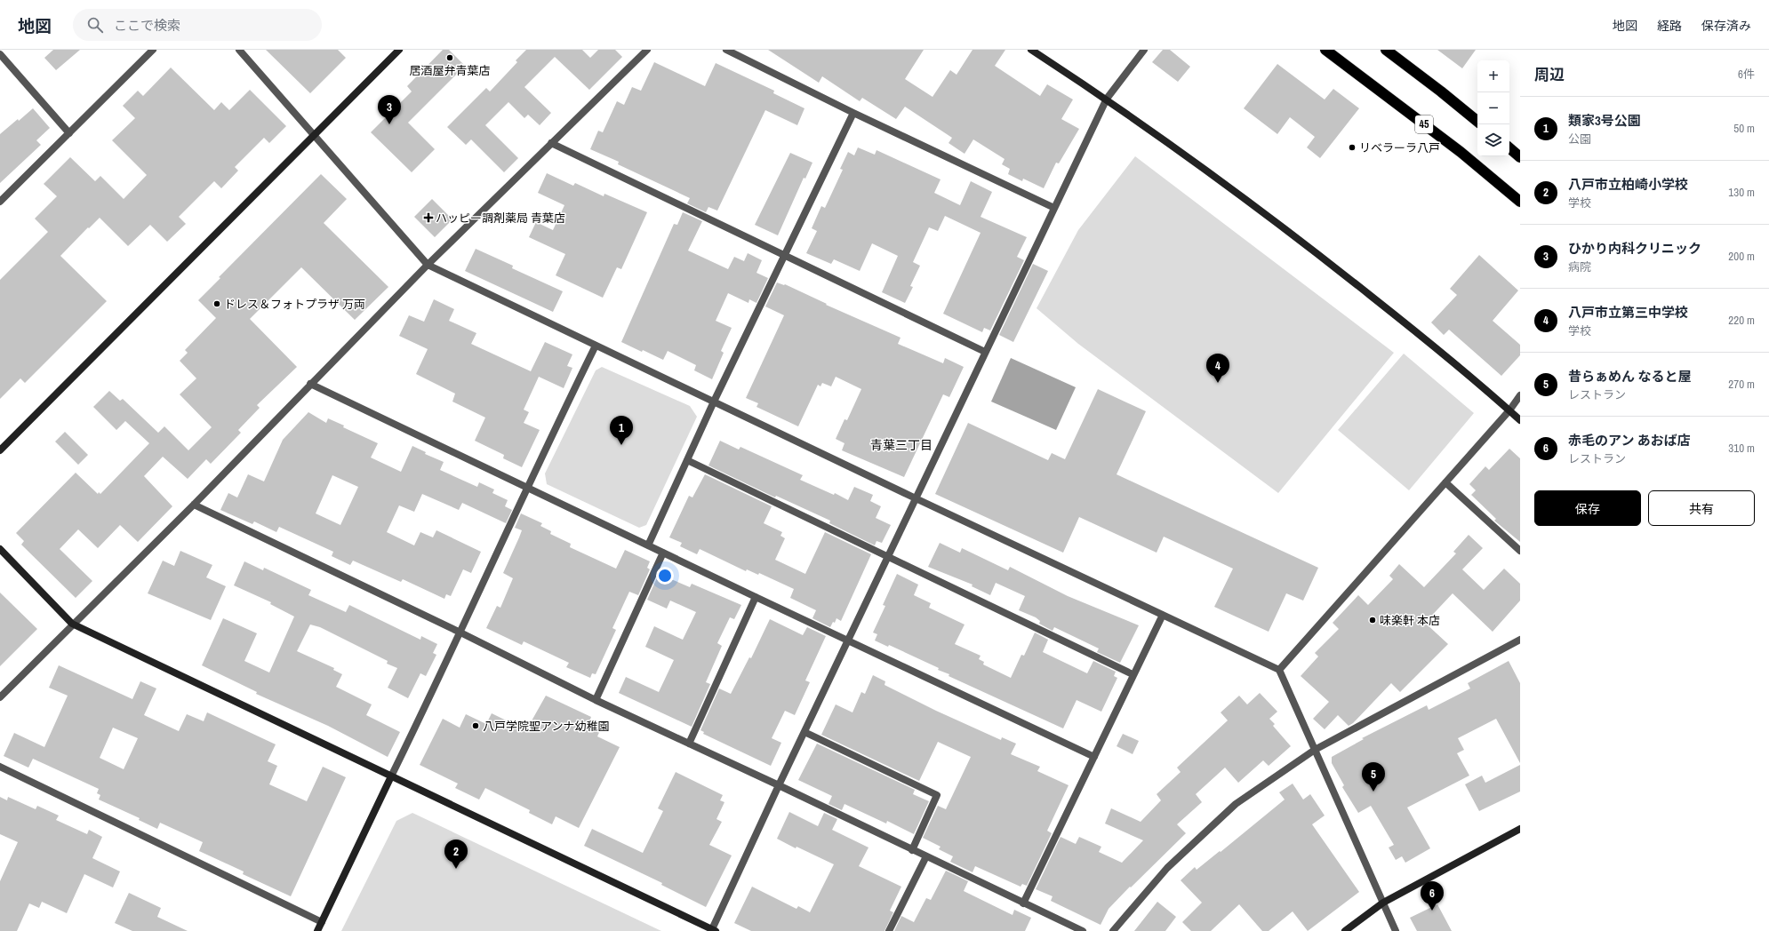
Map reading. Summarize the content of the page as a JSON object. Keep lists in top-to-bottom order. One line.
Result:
{"streets":{"highway":["45"]},"districts":["青葉三丁目"],"places":{"other":["居酒屋弁青葉店","リベラーラ八戸","ドレス＆フォトプラザ 万両","味楽軒 本店","八戸学院聖アンナ幼稚園"],"health":["ハッピー調剤薬局 青葉店"]},"page":{"header":"地図","search":"ここで検索","nav":["地図","経路","保存済み"],"heading":["周辺","6件"],"map_buttons":["+","−"],"pins":["3","4","1","5","2","6"],"list":[{"mark":"1","name":"類家3号公園","note":"公園","value":"50 m"},{"mark":"2","name":"八戸市立柏崎小学校","note":"学校","value":"130 m"},{"mark":"3","name":"ひかり内科クリニック","note":"病院","value":"200 m"},{"mark":"4","name":"八戸市立第三中学校","note":"学校","value":"220 m"},{"mark":"5","name":"昔らぁめん なると屋","note":"レストラン","value":"270 m"},{"mark":"6","name":"赤毛のアン あおば店","note":"レストラン","value":"310 m"}],"buttons":["保存","共有"]}}
